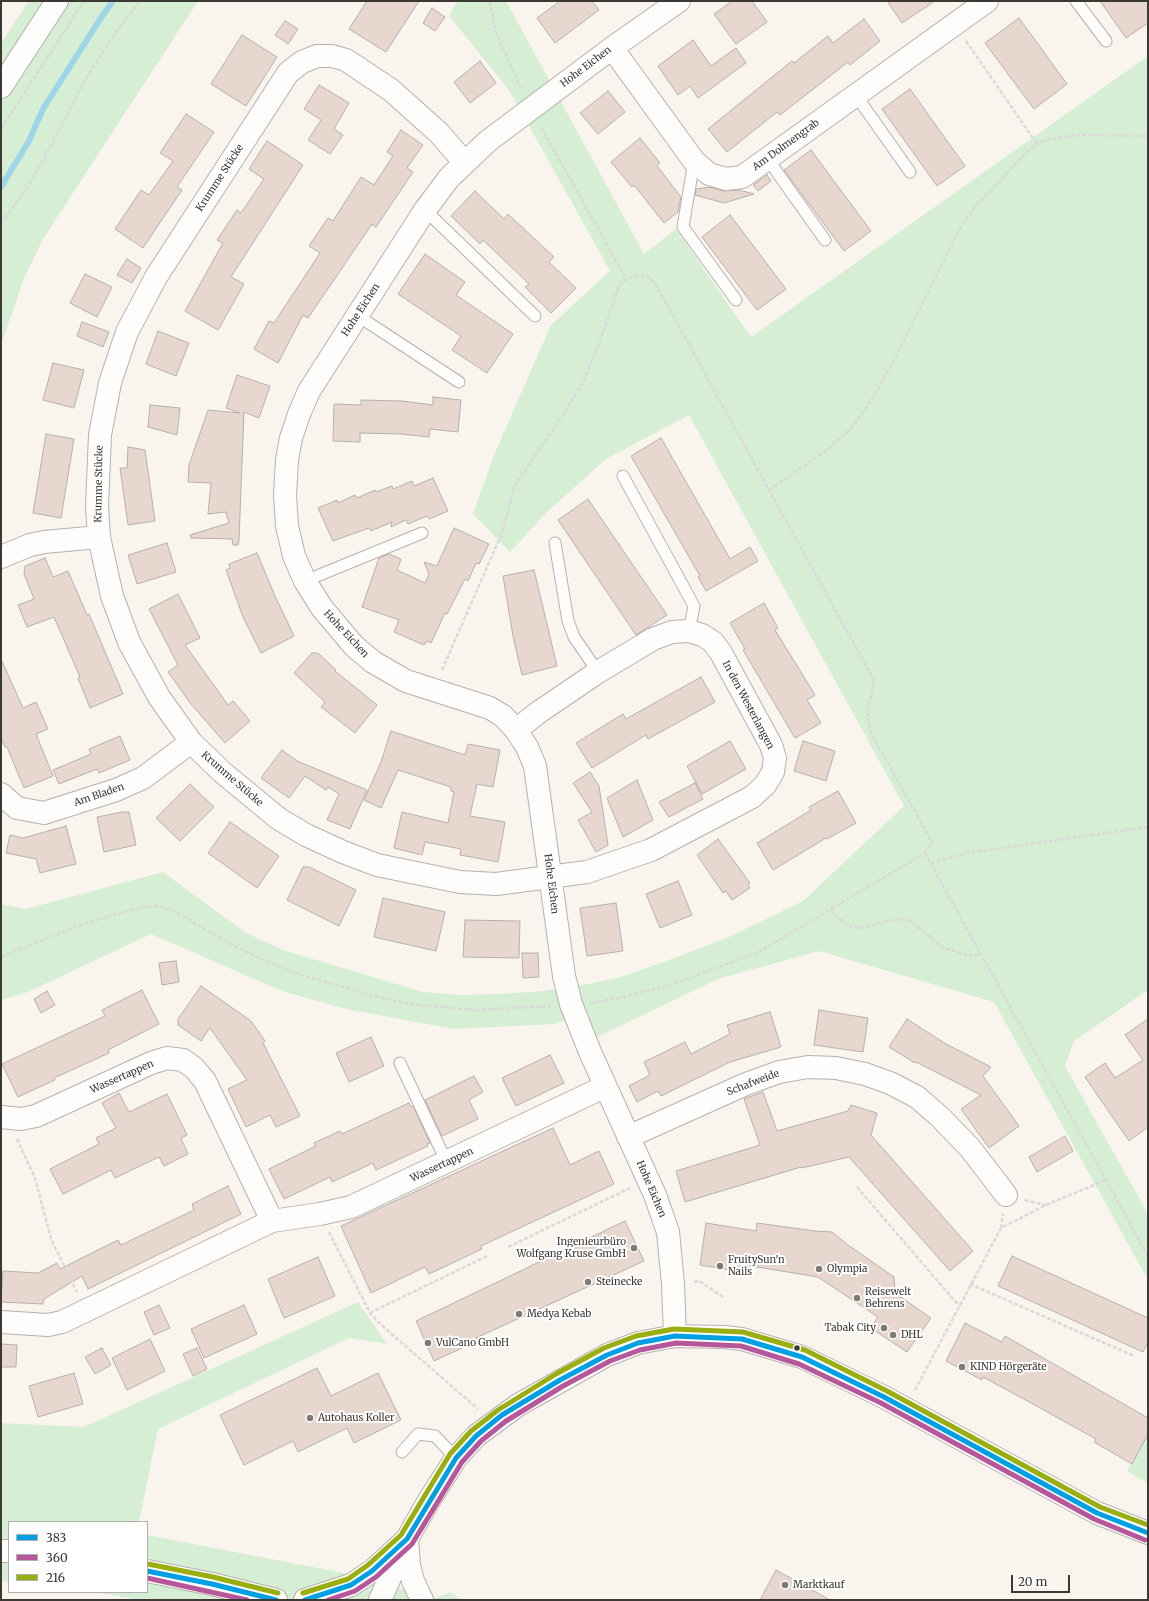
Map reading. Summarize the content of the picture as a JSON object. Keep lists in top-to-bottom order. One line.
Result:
{"streets":{"street":["Hohe Eichen","Am Dolmengrab","Krumme Stücke","In den Westerlangen","Am Bladen","Wassertappen","Schafweide"]},"crossings":[["Hohe Eichen","Am Dolmengrab"],["Hohe Eichen","Krumme Stücke"],["Hohe Eichen","In den Westerlangen"],["Hohe Eichen","Wassertappen"],["Hohe Eichen","Schafweide"],["Krumme Stücke","In den Westerlangen"],["Krumme Stücke","Am Bladen"]],"places":["Ingenieurbüro Wolfgang Kruse GmbH","FruitySun'n Nails","Olympia","Steinecke","Reisewelt Behrens","Medya Kebab","Tabak City","DHL","VulCano GmbH","KIND Hörgeräte","Autohaus Koller","Marktkauf"],"lines":["transit line 216","transit line 383","transit line 360"],"legend":["383","360","216"],"scale_bar":"20 m"}
